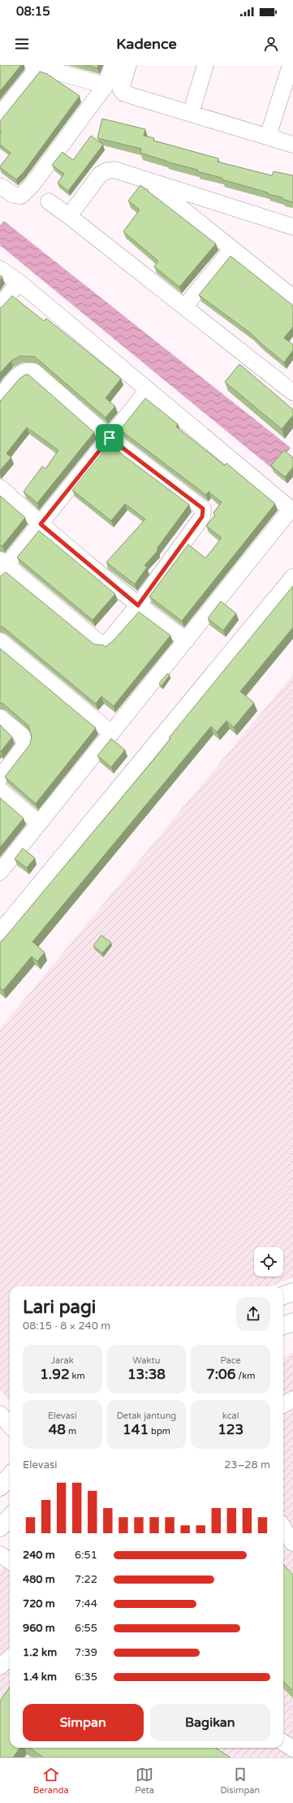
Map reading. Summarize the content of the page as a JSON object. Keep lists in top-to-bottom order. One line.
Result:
{"page":{"status":"08:15","header":"Kadence","heading":["Lari pagi","08:15 · 8 × 240 m"],"stats":[["Jarak","1.92 km"],["Waktu","13:38"],["Pace","7:06 /km"],["Elevasi","48 m"],["Detak jantung","141 bpm"],["kcal","123"]],"chart":["Elevasi","23–28 m"],"list":[{"name":"240 m","note":"6:51"},{"name":"480 m","note":"7:22"},{"name":"720 m","note":"7:44"},{"name":"960 m","note":"6:55"},{"name":"1.2 km","note":"7:39"},{"name":"1.4 km","note":"6:35"}],"buttons":["Simpan","Bagikan"],"tabs":["Beranda","Peta","Disimpan"]}}
